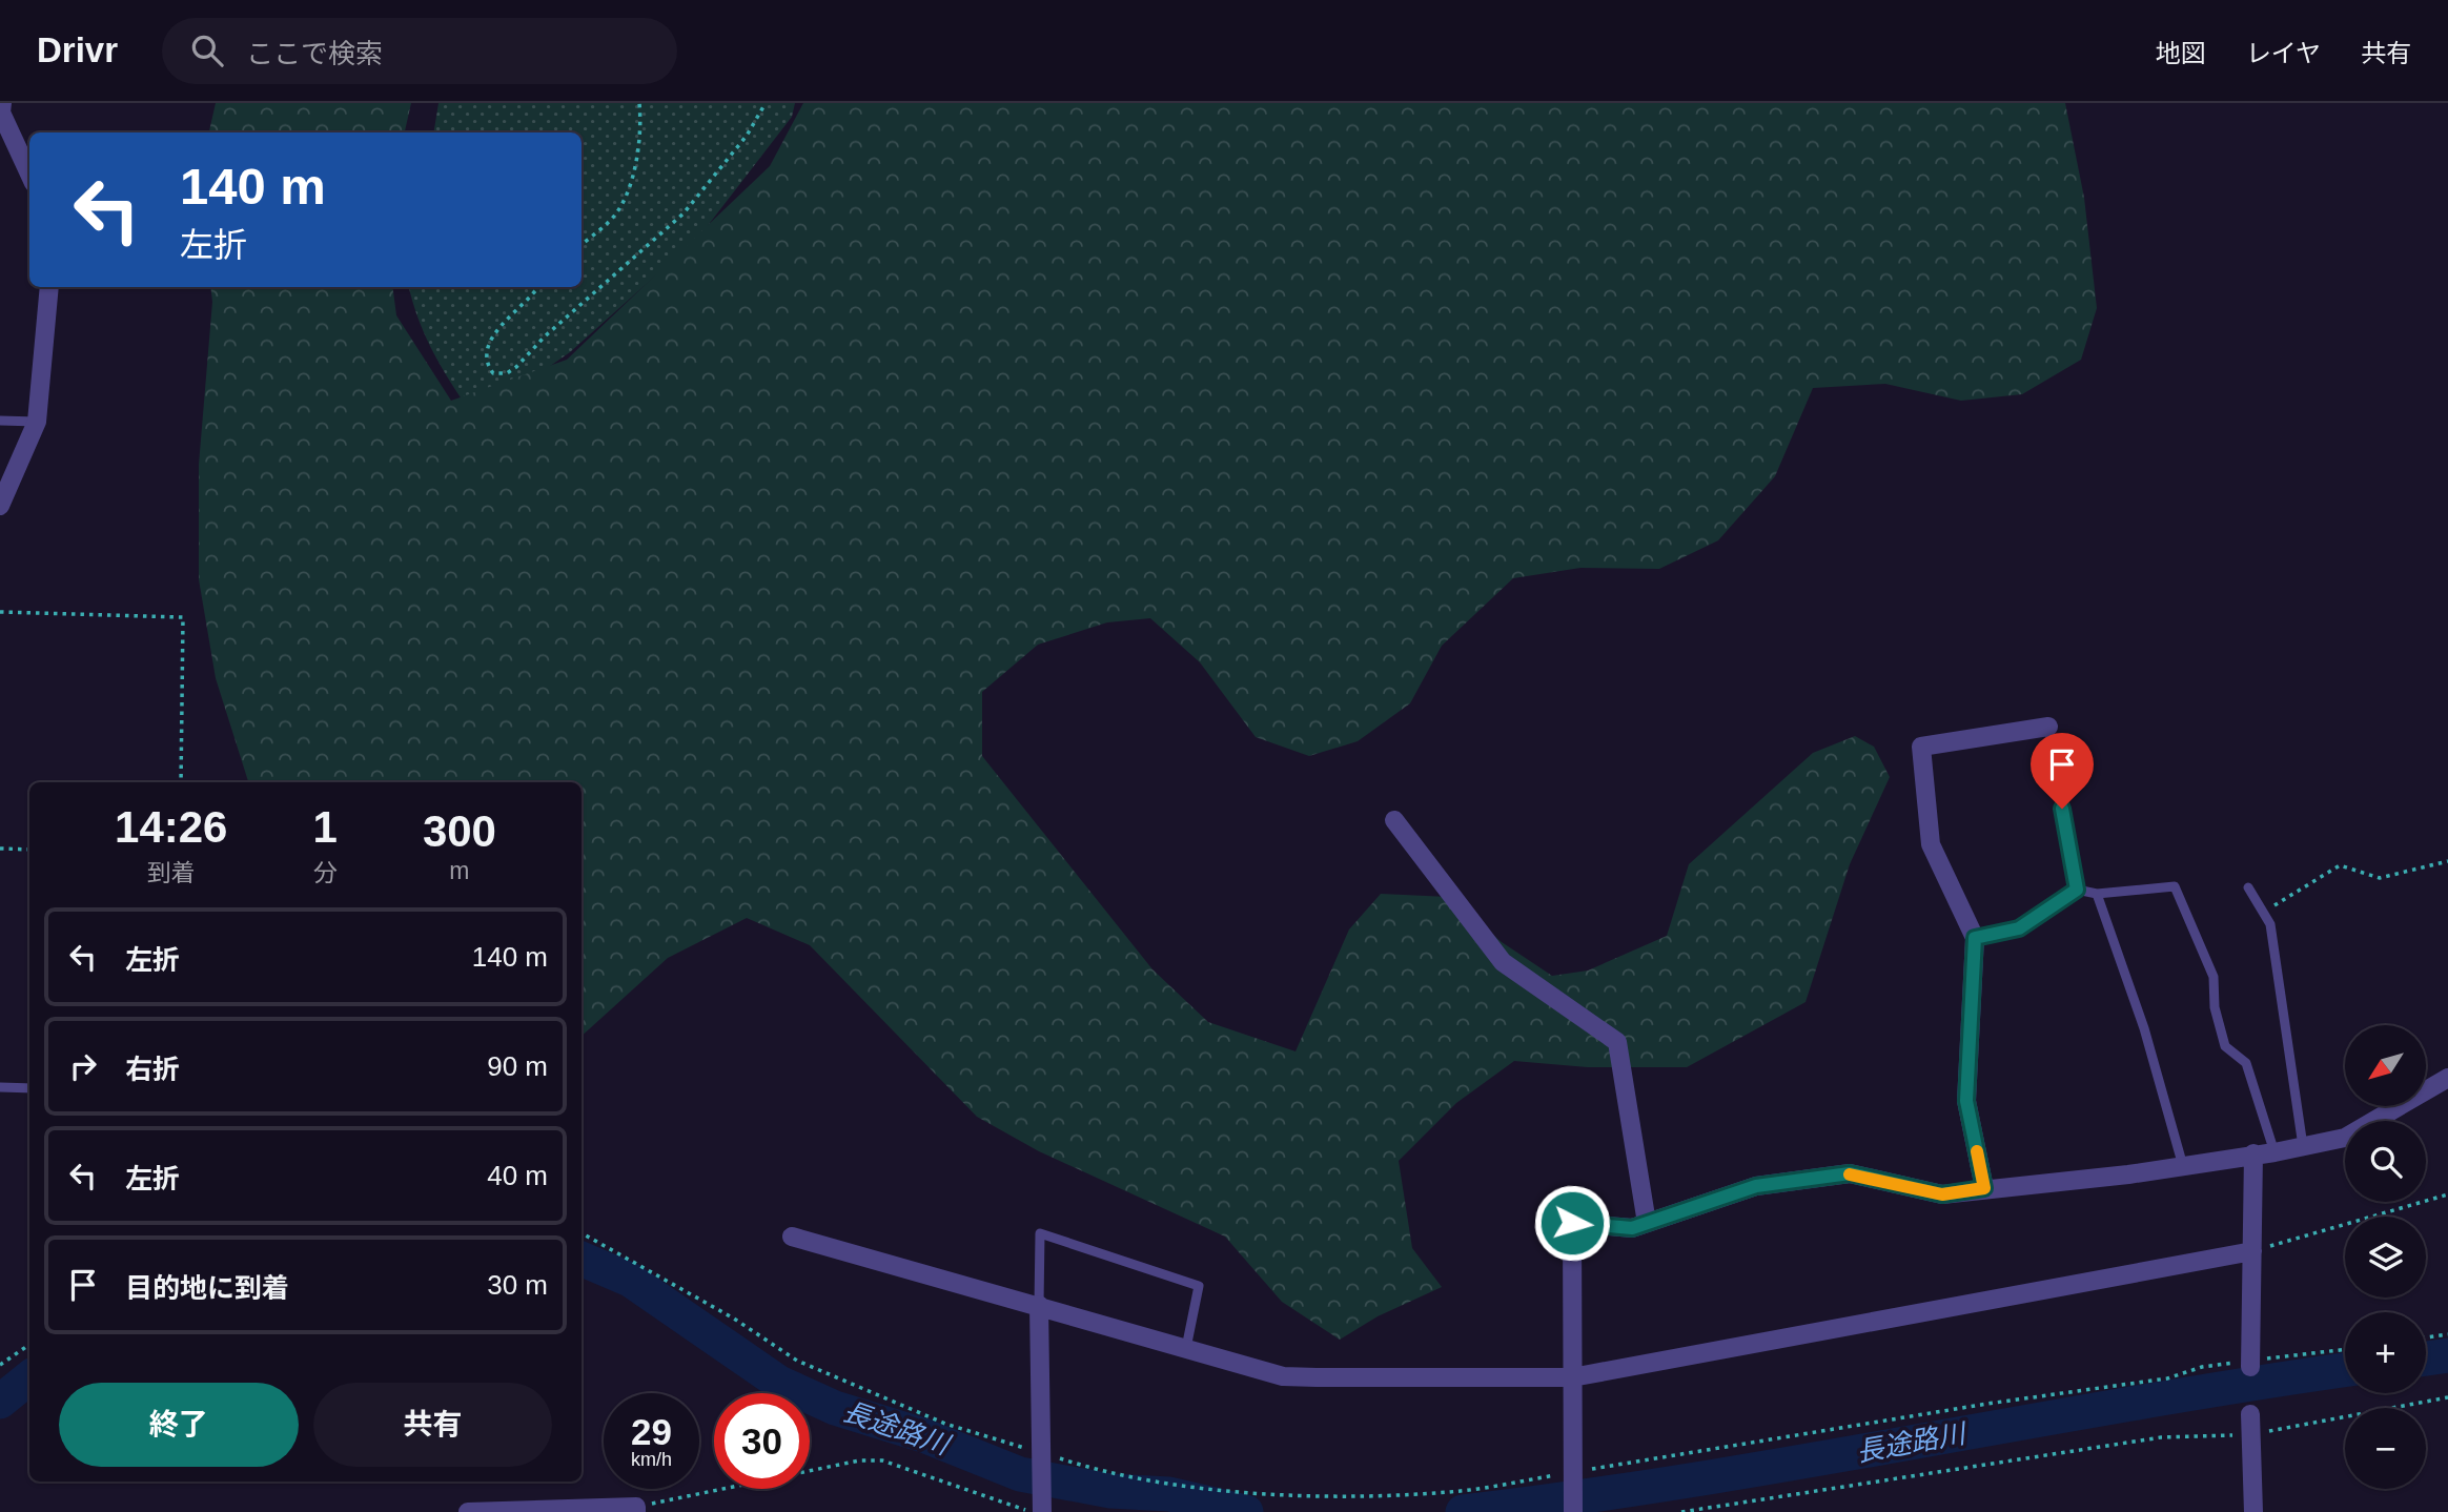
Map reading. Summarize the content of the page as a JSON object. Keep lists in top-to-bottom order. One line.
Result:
{"water":["長途路川"],"north":"bottom left","page":{"header":"Drivr","search":"ここで検索","nav":["地図","レイヤ","共有"],"turn":["140 m","左折"],"eta":["14:26","到着","1","分","300","m"],"list":[{"name":"左折","value":"140 m"},{"name":"右折","value":"90 m"},{"name":"左折","value":"40 m"},{"name":"目的地に到着","value":"30 m"}],"map_buttons":["+","−"],"buttons":["終了","共有"],"speed":"29 km/h","limit":"30"}}
